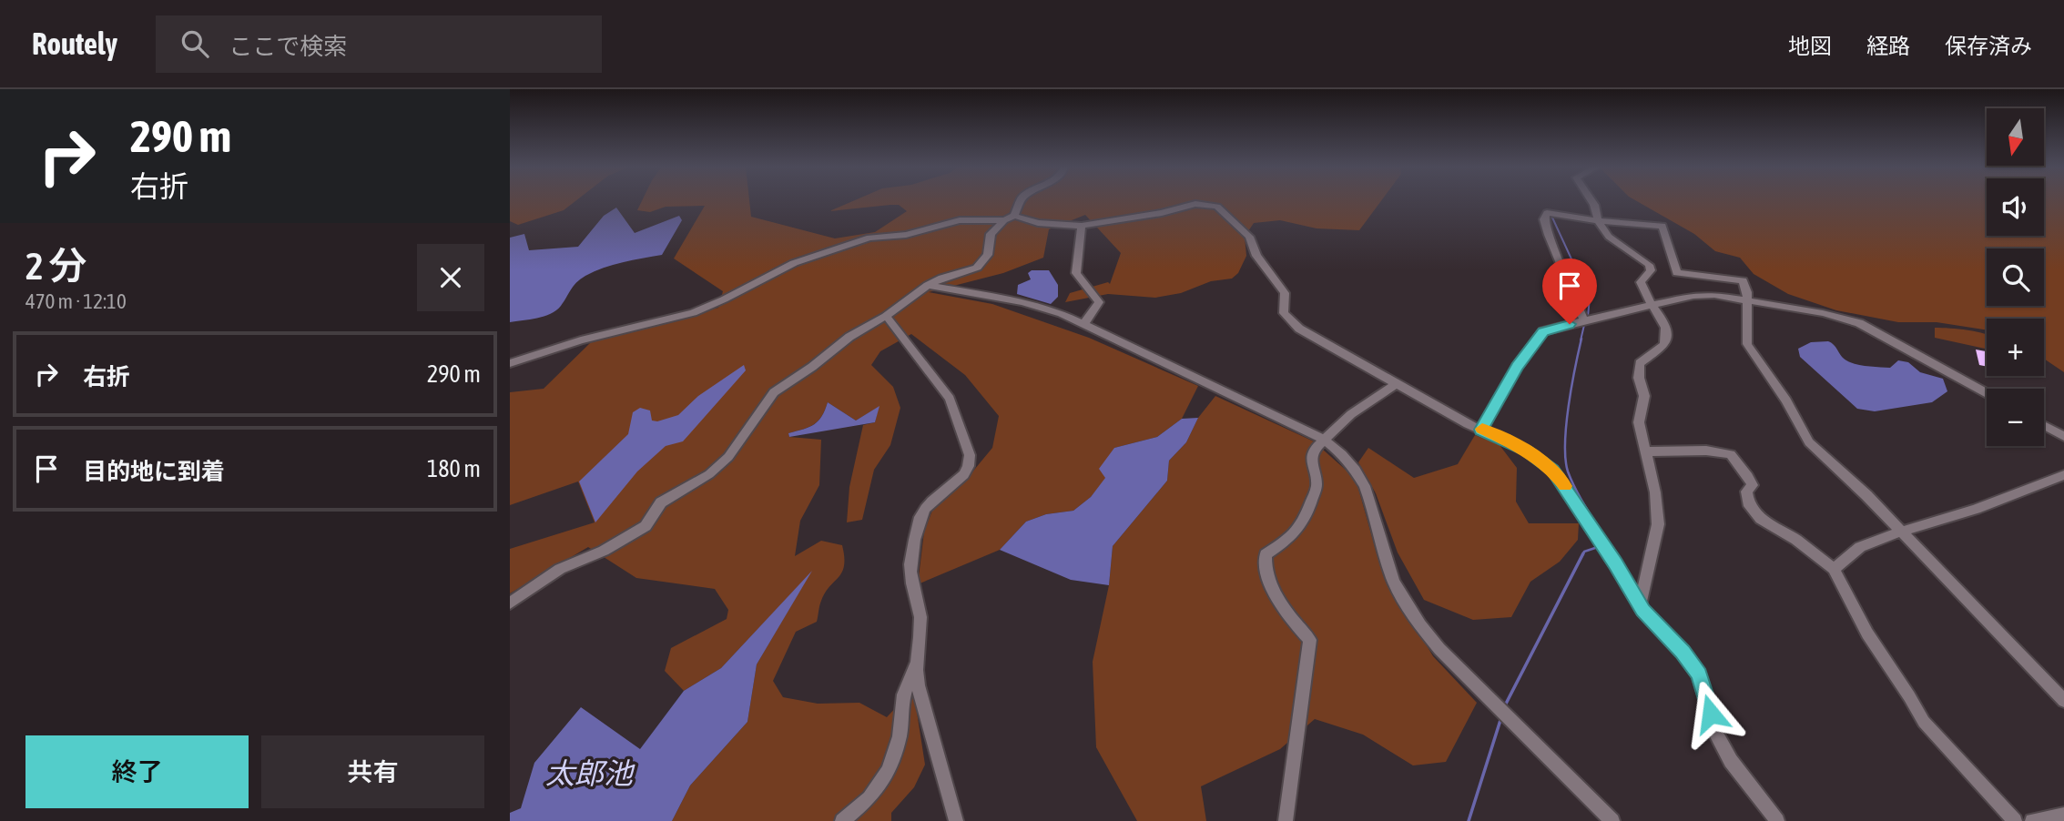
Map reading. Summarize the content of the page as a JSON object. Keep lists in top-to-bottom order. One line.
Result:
{"water":["太郎池"],"north":"bottom","page":{"header":"Routely","search":"ここで検索","nav":["地図","経路","保存済み"],"turn":["290 m","右折"],"map_buttons":["+","−"],"heading":["2 分","470 m · 12:10"],"list":[{"name":"右折","value":"290 m"},{"name":"目的地に到着","value":"180 m"}],"buttons":["終了","共有"]}}
